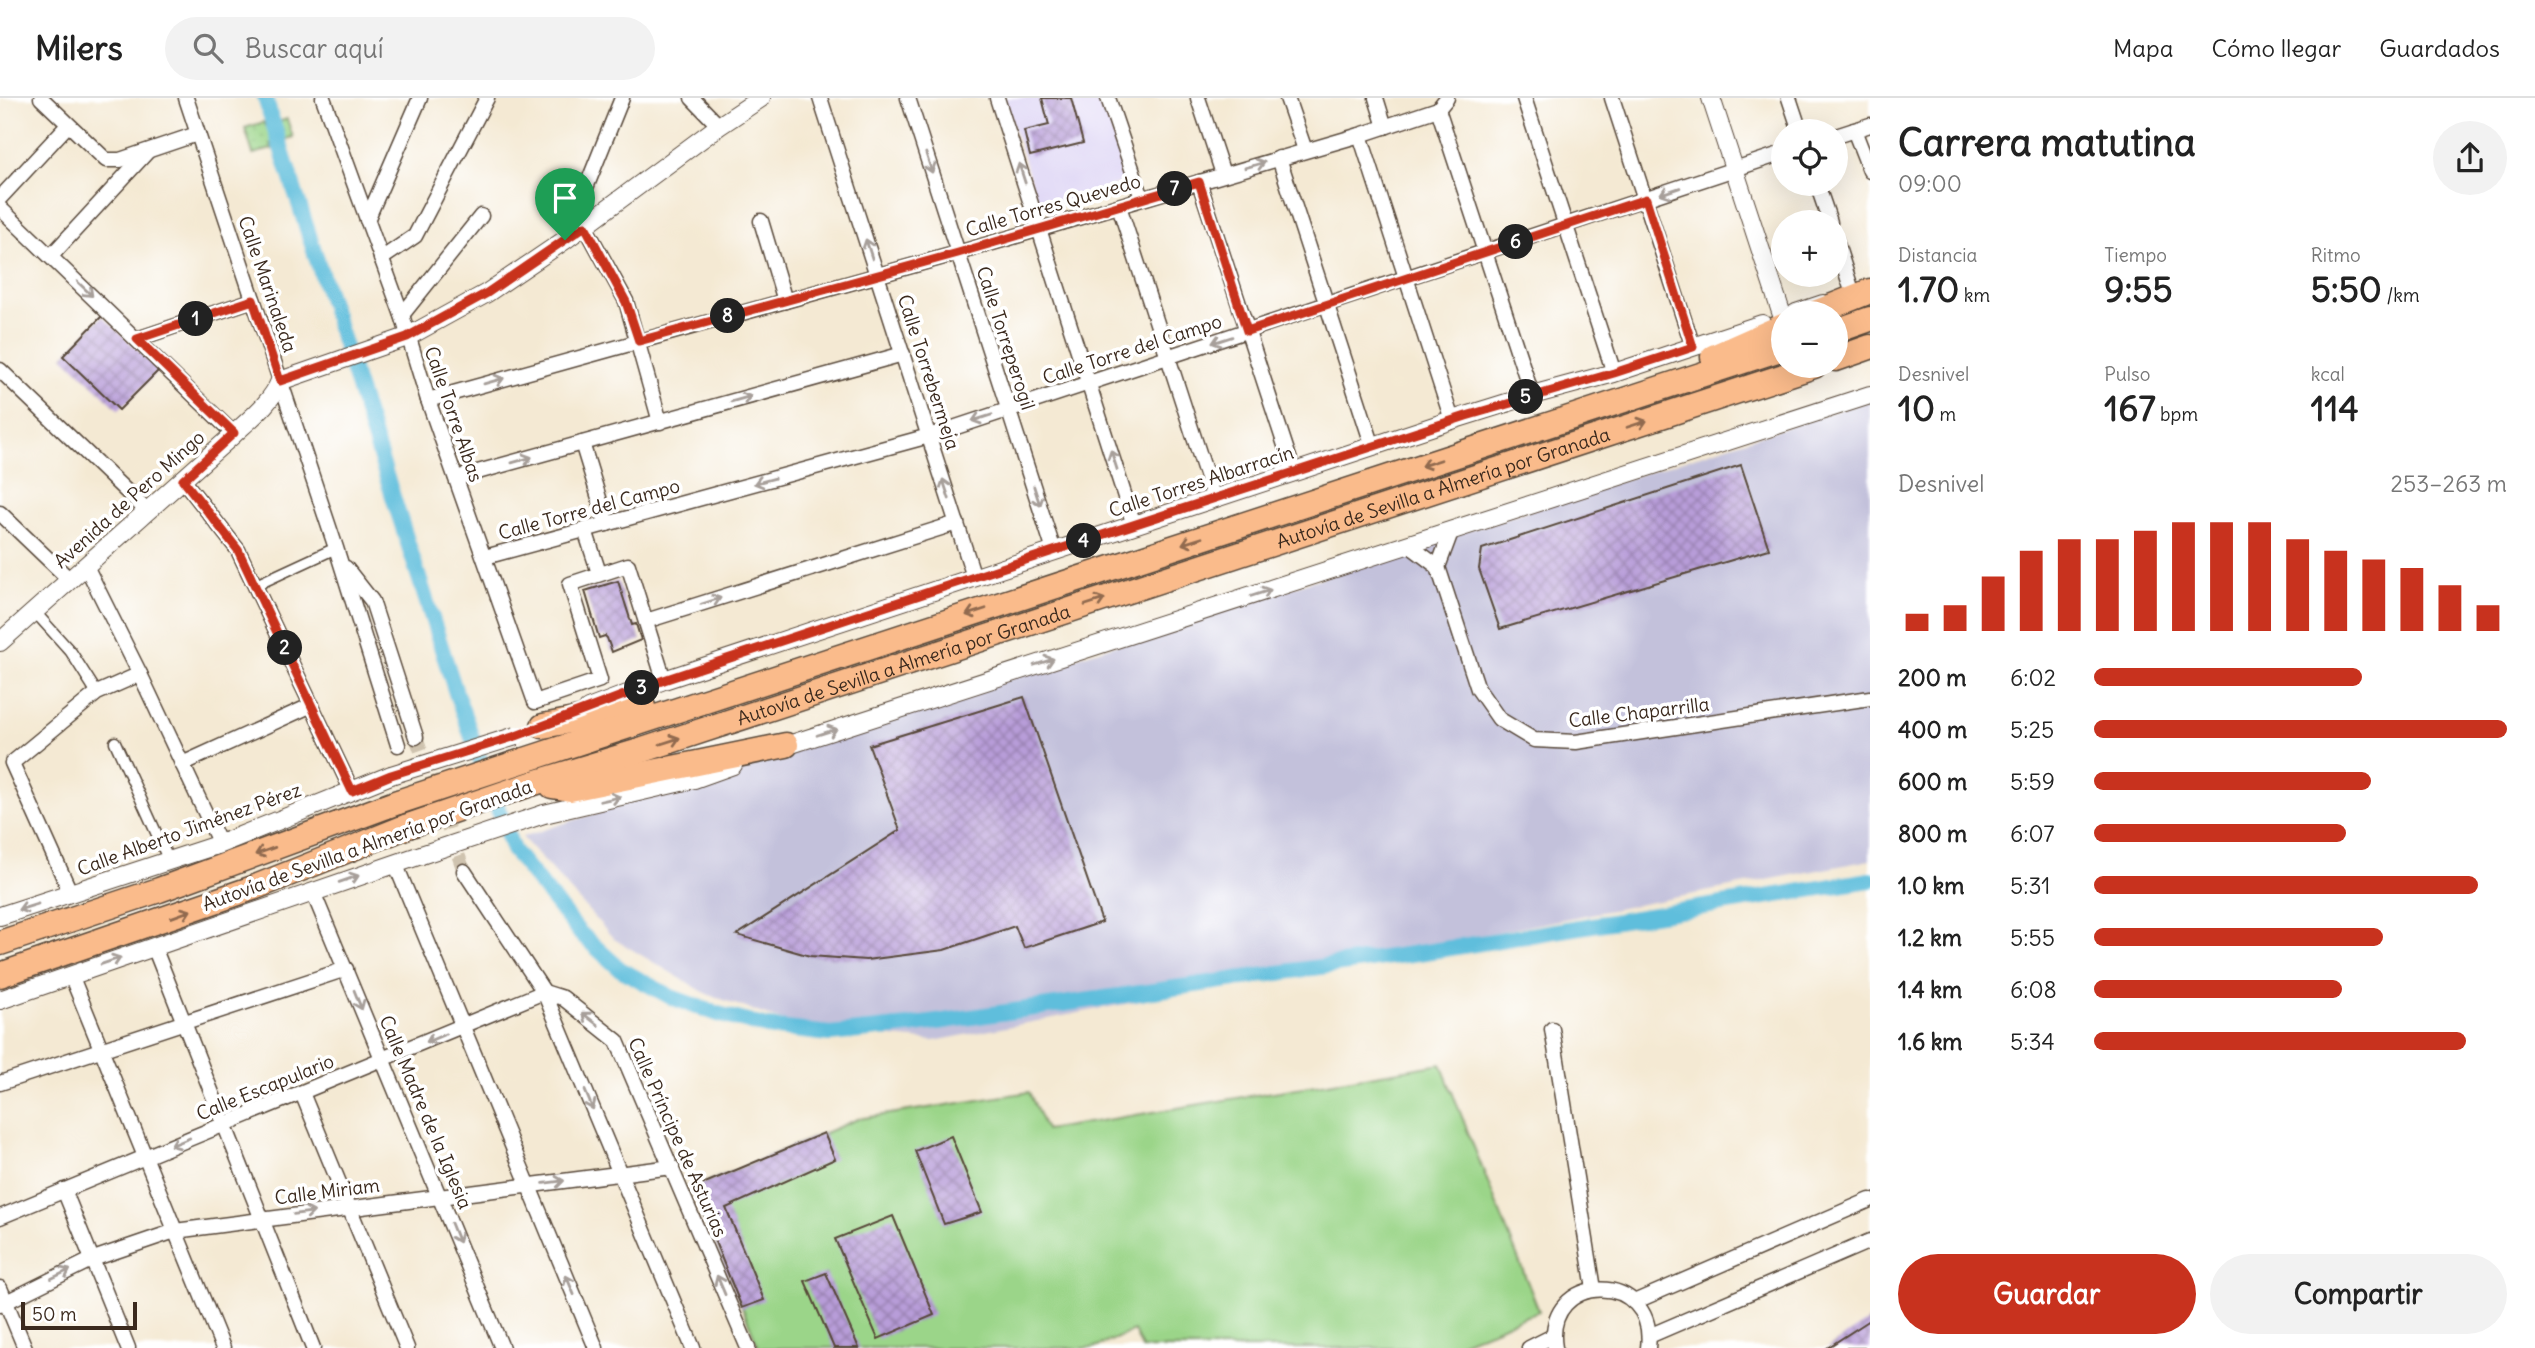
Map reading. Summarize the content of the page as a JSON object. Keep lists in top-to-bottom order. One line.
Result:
{"streets":{"highway":["Autovía de Sevilla a Almería por Granada"],"street":["Calle Torres Quevedo","Calle Marinaleda","Calle Torreperogil","Calle Torre del Campo","Calle Torrebermeja","Calle Torre Albas","Calle Torres Albarracín","Avenida de Pero Mingo","Calle Chaparrilla","Calle Alberto Jiménez Pérez","Calle Escapulario","Calle Madre de la Iglesia","Calle Príncipe de Asturias","Calle Miriam"]},"crossings":[["Calle Torres Quevedo","Calle Torreperogil"],["Calle Torres Quevedo","Calle Torrebermeja"],["Calle Torres Quevedo","Calle Torre Albas"],["Calle Marinaleda","Avenida de Pero Mingo"],["Calle Torreperogil","Calle Torre del Campo"],["Calle Torreperogil","Calle Torres Albarracín"],["Calle Torre del Campo","Calle Torrebermeja"],["Calle Torre del Campo","Calle Torre Albas"],["Calle Torrebermeja","Calle Torres Albarracín"],["Calle Torres Albarracín","Calle Alberto Jiménez Pérez"],["Calle Escapulario","Calle Madre de la Iglesia"],["Calle Escapulario","Calle Príncipe de Asturias"],["Calle Madre de la Iglesia","Calle Miriam"],["Calle Príncipe de Asturias","Calle Miriam"]],"one_way":["Calle Miriam"],"scale_bar":"50 m","page":{"header":"Milers","search":"Buscar aquí","nav":["Mapa","Cómo llegar","Guardados"],"heading":["Carrera matutina","09:00"],"map_buttons":["+","−"],"pins":["7","6","8","1","5","4","2","3"],"stats":[["Distancia","1.70 km"],["Tiempo","9:55"],["Ritmo","5:50 /km"],["Desnivel","10 m"],["Pulso","167 bpm"],["kcal","114"]],"chart":["Desnivel","253–263 m"],"list":[{"name":"200 m","note":"6:02"},{"name":"400 m","note":"5:25"},{"name":"600 m","note":"5:59"},{"name":"800 m","note":"6:07"},{"name":"1.0 km","note":"5:31"},{"name":"1.2 km","note":"5:55"},{"name":"1.4 km","note":"6:08"},{"name":"1.6 km","note":"5:34"}],"buttons":["Guardar","Compartir"],"scale":"50 m"}}
